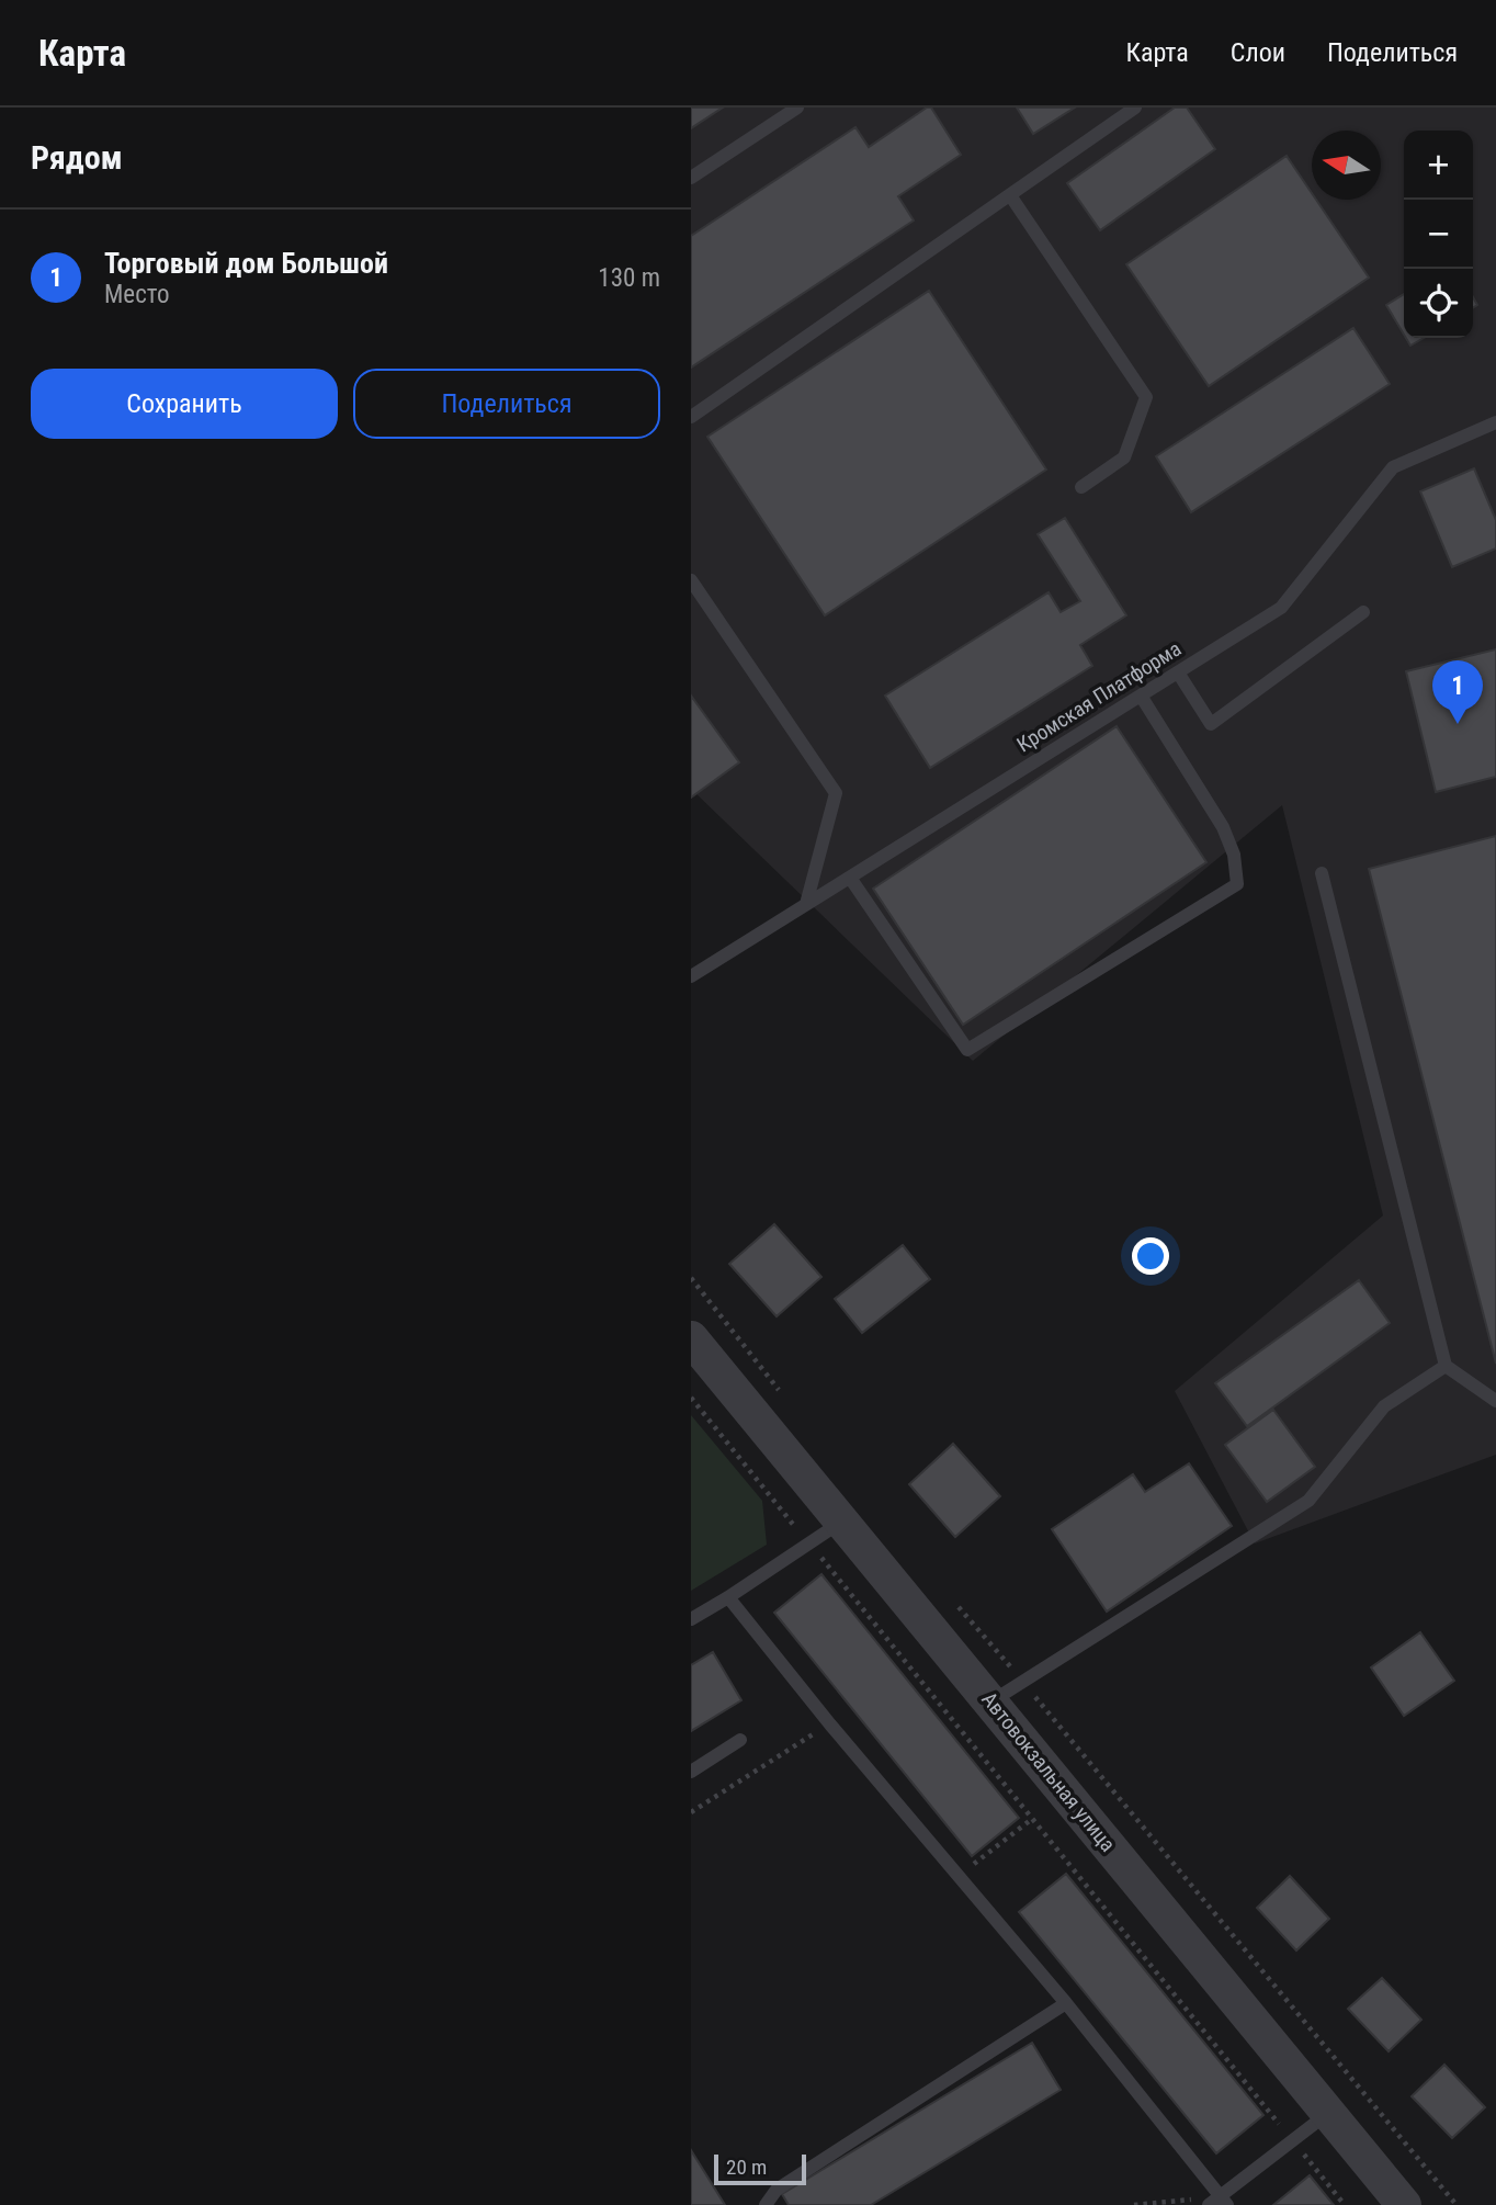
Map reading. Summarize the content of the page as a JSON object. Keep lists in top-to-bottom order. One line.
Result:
{"streets":{"street":["Автовокзальная улица"],"lane":["Кромская Платформа"]},"scale_bar":"20 m","north":"left","page":{"header":"Карта","nav":["Карта","Слои","Поделиться"],"heading":"Рядом","map_buttons":["+","−"],"list":[{"mark":"1","name":"Торговый дом Большой","note":"Место","value":"130 m"}],"buttons":["Сохранить","Поделиться"],"pins":"1","scale":"20 m"}}
